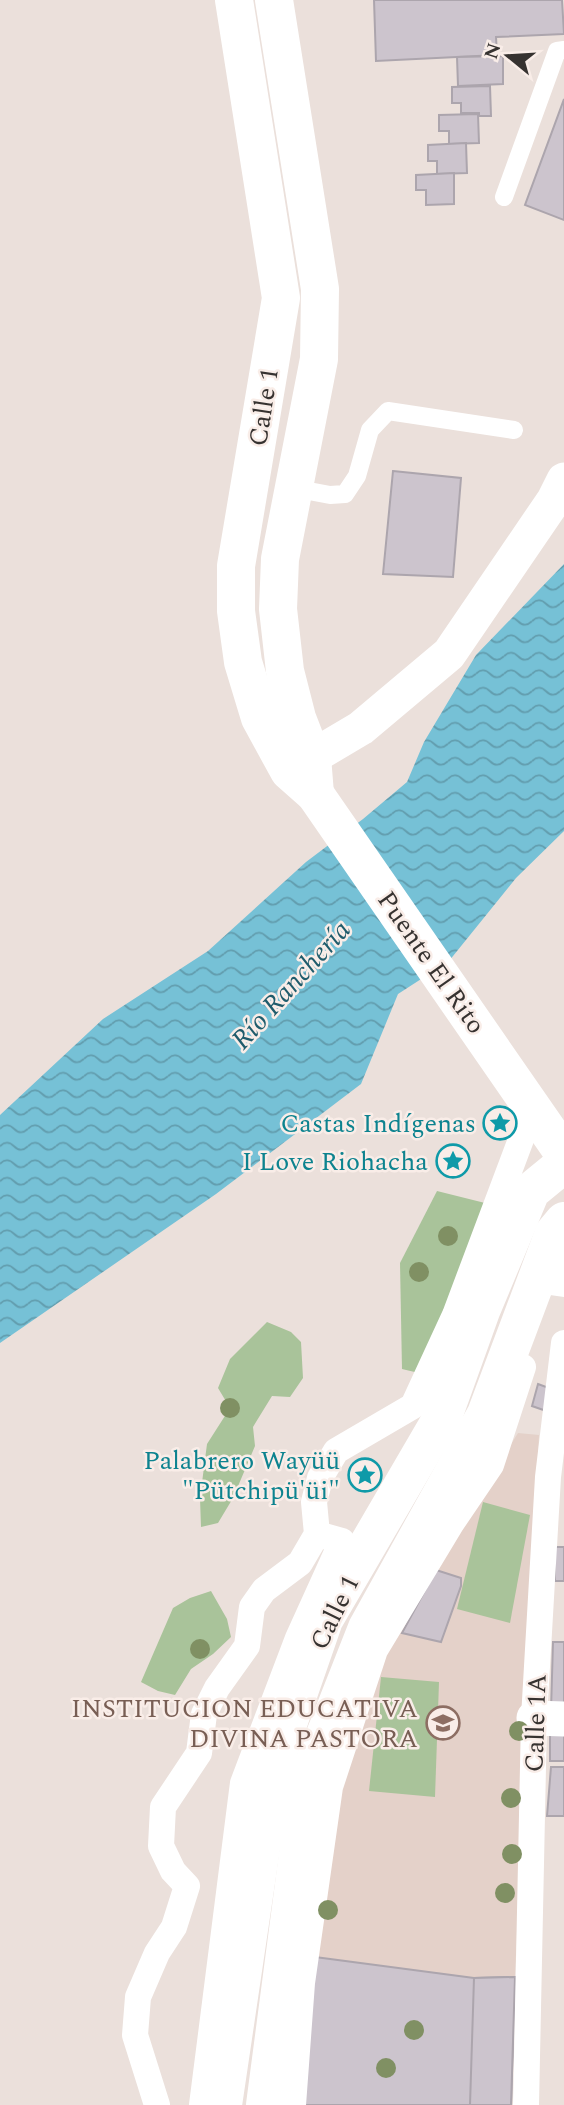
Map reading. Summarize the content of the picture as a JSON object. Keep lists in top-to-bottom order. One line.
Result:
{"streets":{"street":["Calle 1","Puente El Rito","Calle 1A"]},"crossings":[["Calle 1","Puente El Rito"]],"water":["Río Ranchería"],"places":{"place":["Castas Indígenas","I Love Riohacha","Palabrero Wayüü \"Pütchipü'üi\""],"school or university":["INSTITUCION EDUCATIVA DIVINA PASTORA"]},"north":"left"}
